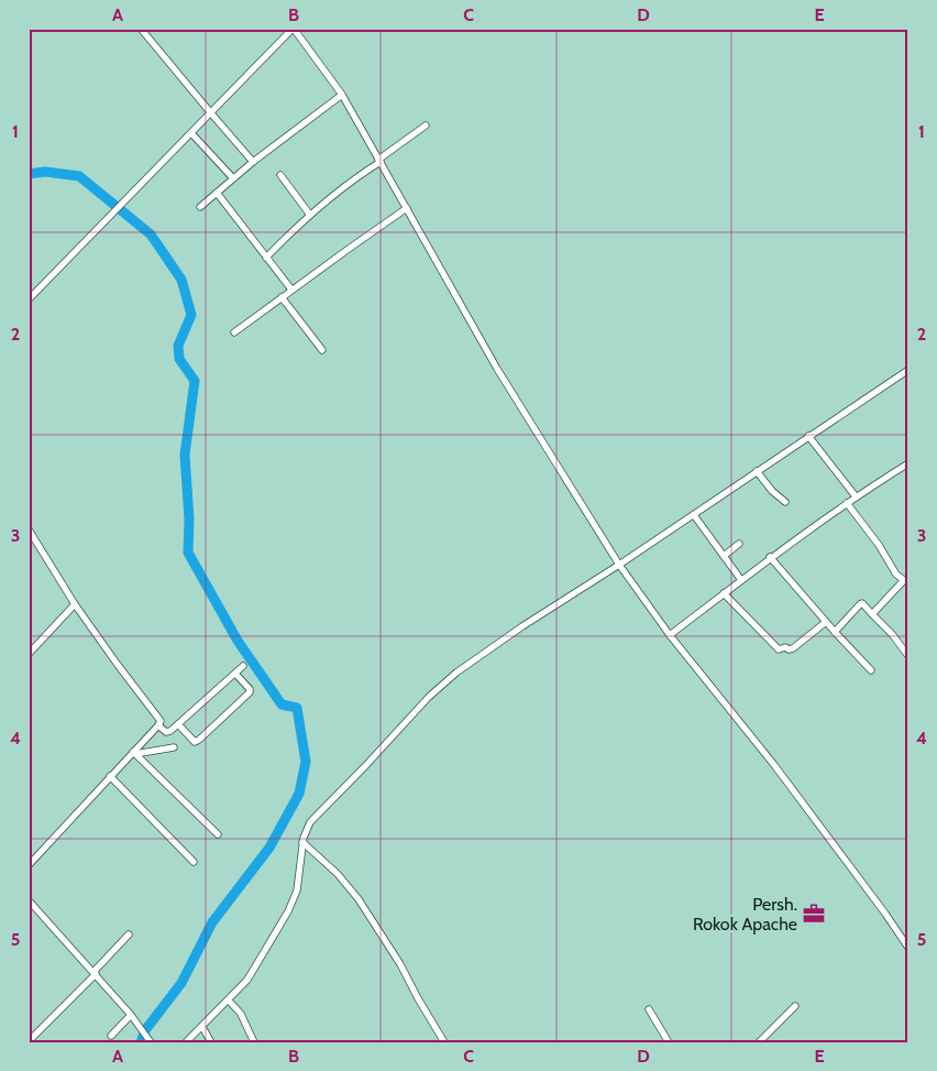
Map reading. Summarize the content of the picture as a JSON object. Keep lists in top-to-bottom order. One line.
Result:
{"places":{"office":["Persh. Rokok Apache"]},"grid":{"columns":["A","B","C","D","E"],"rows":["1","2","3","4","5"]}}
